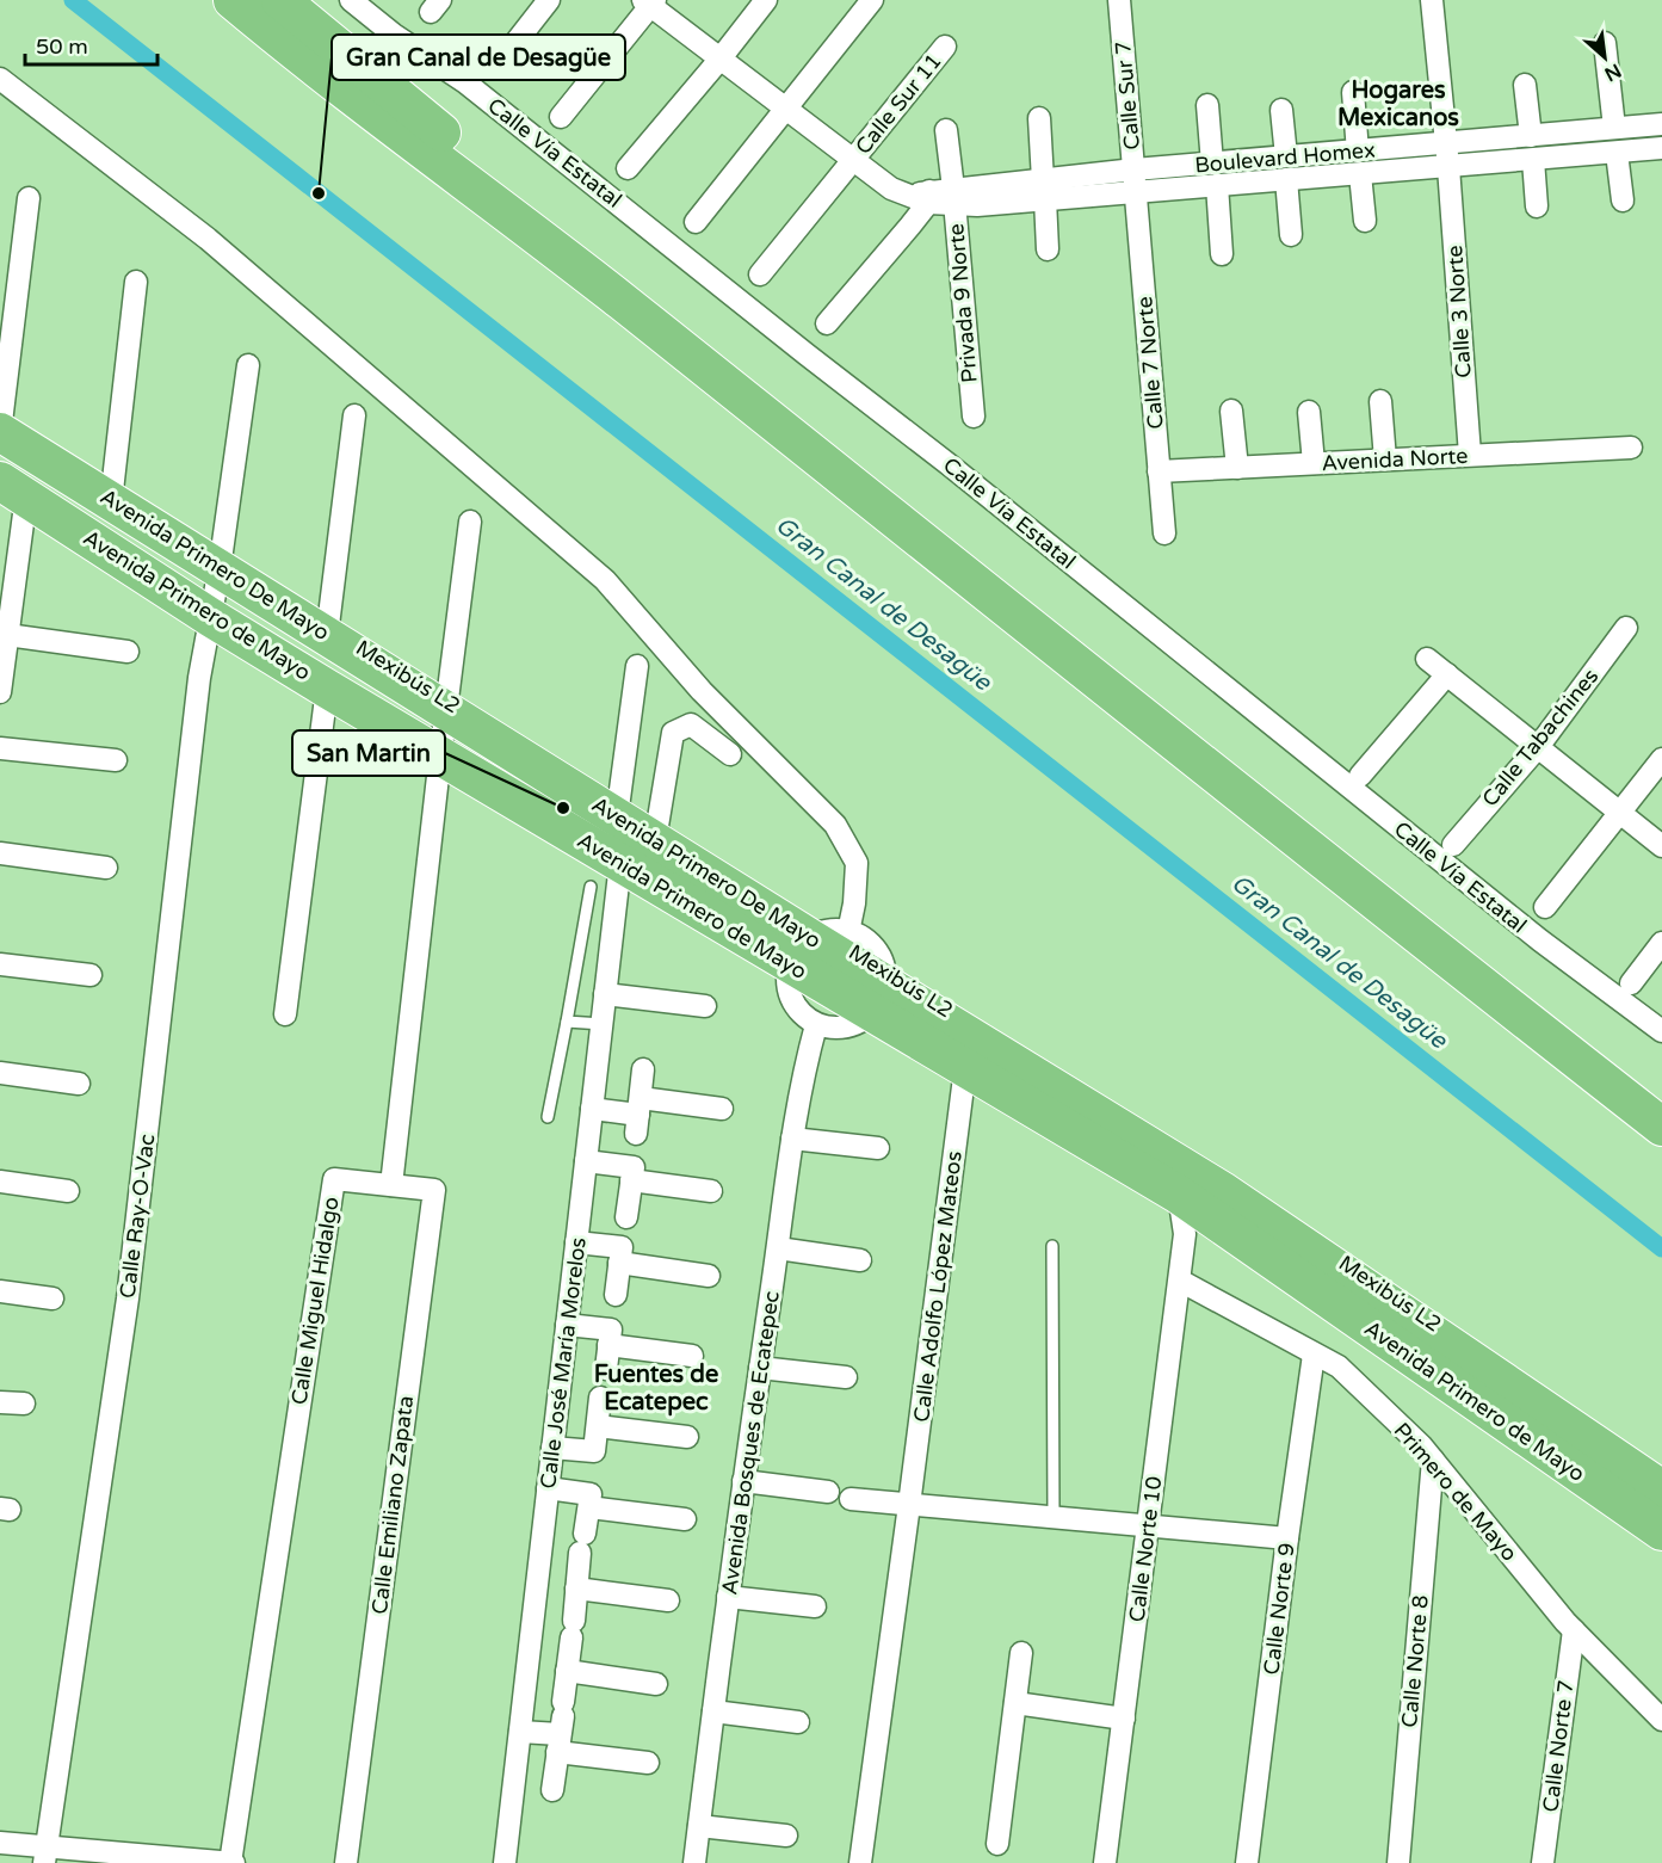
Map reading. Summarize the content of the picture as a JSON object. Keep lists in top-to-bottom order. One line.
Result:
{"streets":{"highway":["Avenida Primero De Mayo","Avenida Primero de Mayo"],"street":["Calle Sur 7","Calle Sur 11","Calle Vía Estatal","Boulevard Homex","Privada 9 Norte","Calle 3 Norte","Calle 7 Norte","Avenida Norte","Calle Tabachines","Calle Ray-O-Vac","Calle Adolfo López Mateos","Calle Miguel Hidalgo","Calle José María Morelos","Avenida Bosques de Ecatepec","Primero de Mayo","Calle Emiliano Zapata","Calle Norte 10","Calle Norte 9","Calle Norte 8","Calle Norte 7"],"lane":["Mexibús L2"]},"crossings":[["Calle Sur 7","Boulevard Homex"],["Calle Sur 7","Calle 7 Norte"],["Boulevard Homex","Privada 9 Norte"],["Boulevard Homex","Calle 3 Norte"],["Boulevard Homex","Calle 7 Norte"],["Calle 3 Norte","Avenida Norte"],["Calle 7 Norte","Avenida Norte"],["Avenida Primero De Mayo","Avenida Primero de Mayo"],["Avenida Primero De Mayo","Mexibús L2"],["Avenida Primero De Mayo","Calle Ray-O-Vac"],["Avenida Primero De Mayo","Calle Norte 10"],["Avenida Primero de Mayo","Mexibús L2"],["Avenida Primero de Mayo","Calle Ray-O-Vac"],["Avenida Primero de Mayo","Calle José María Morelos"],["Mexibús L2","Calle Ray-O-Vac"],["Mexibús L2","Calle Norte 10"],["Calle Miguel Hidalgo","Calle Emiliano Zapata"],["Primero de Mayo","Calle Norte 10"],["Primero de Mayo","Calle Norte 9"],["Primero de Mayo","Calle Norte 8"],["Primero de Mayo","Calle Norte 7"]],"districts":["Hogares Mexicanos","Fuentes de Ecatepec"],"water":["Gran Canal de Desagüe"],"places":["Gran Canal de Desagüe","San Martin"],"scale_bar":"50 m","north":"bottom right"}
